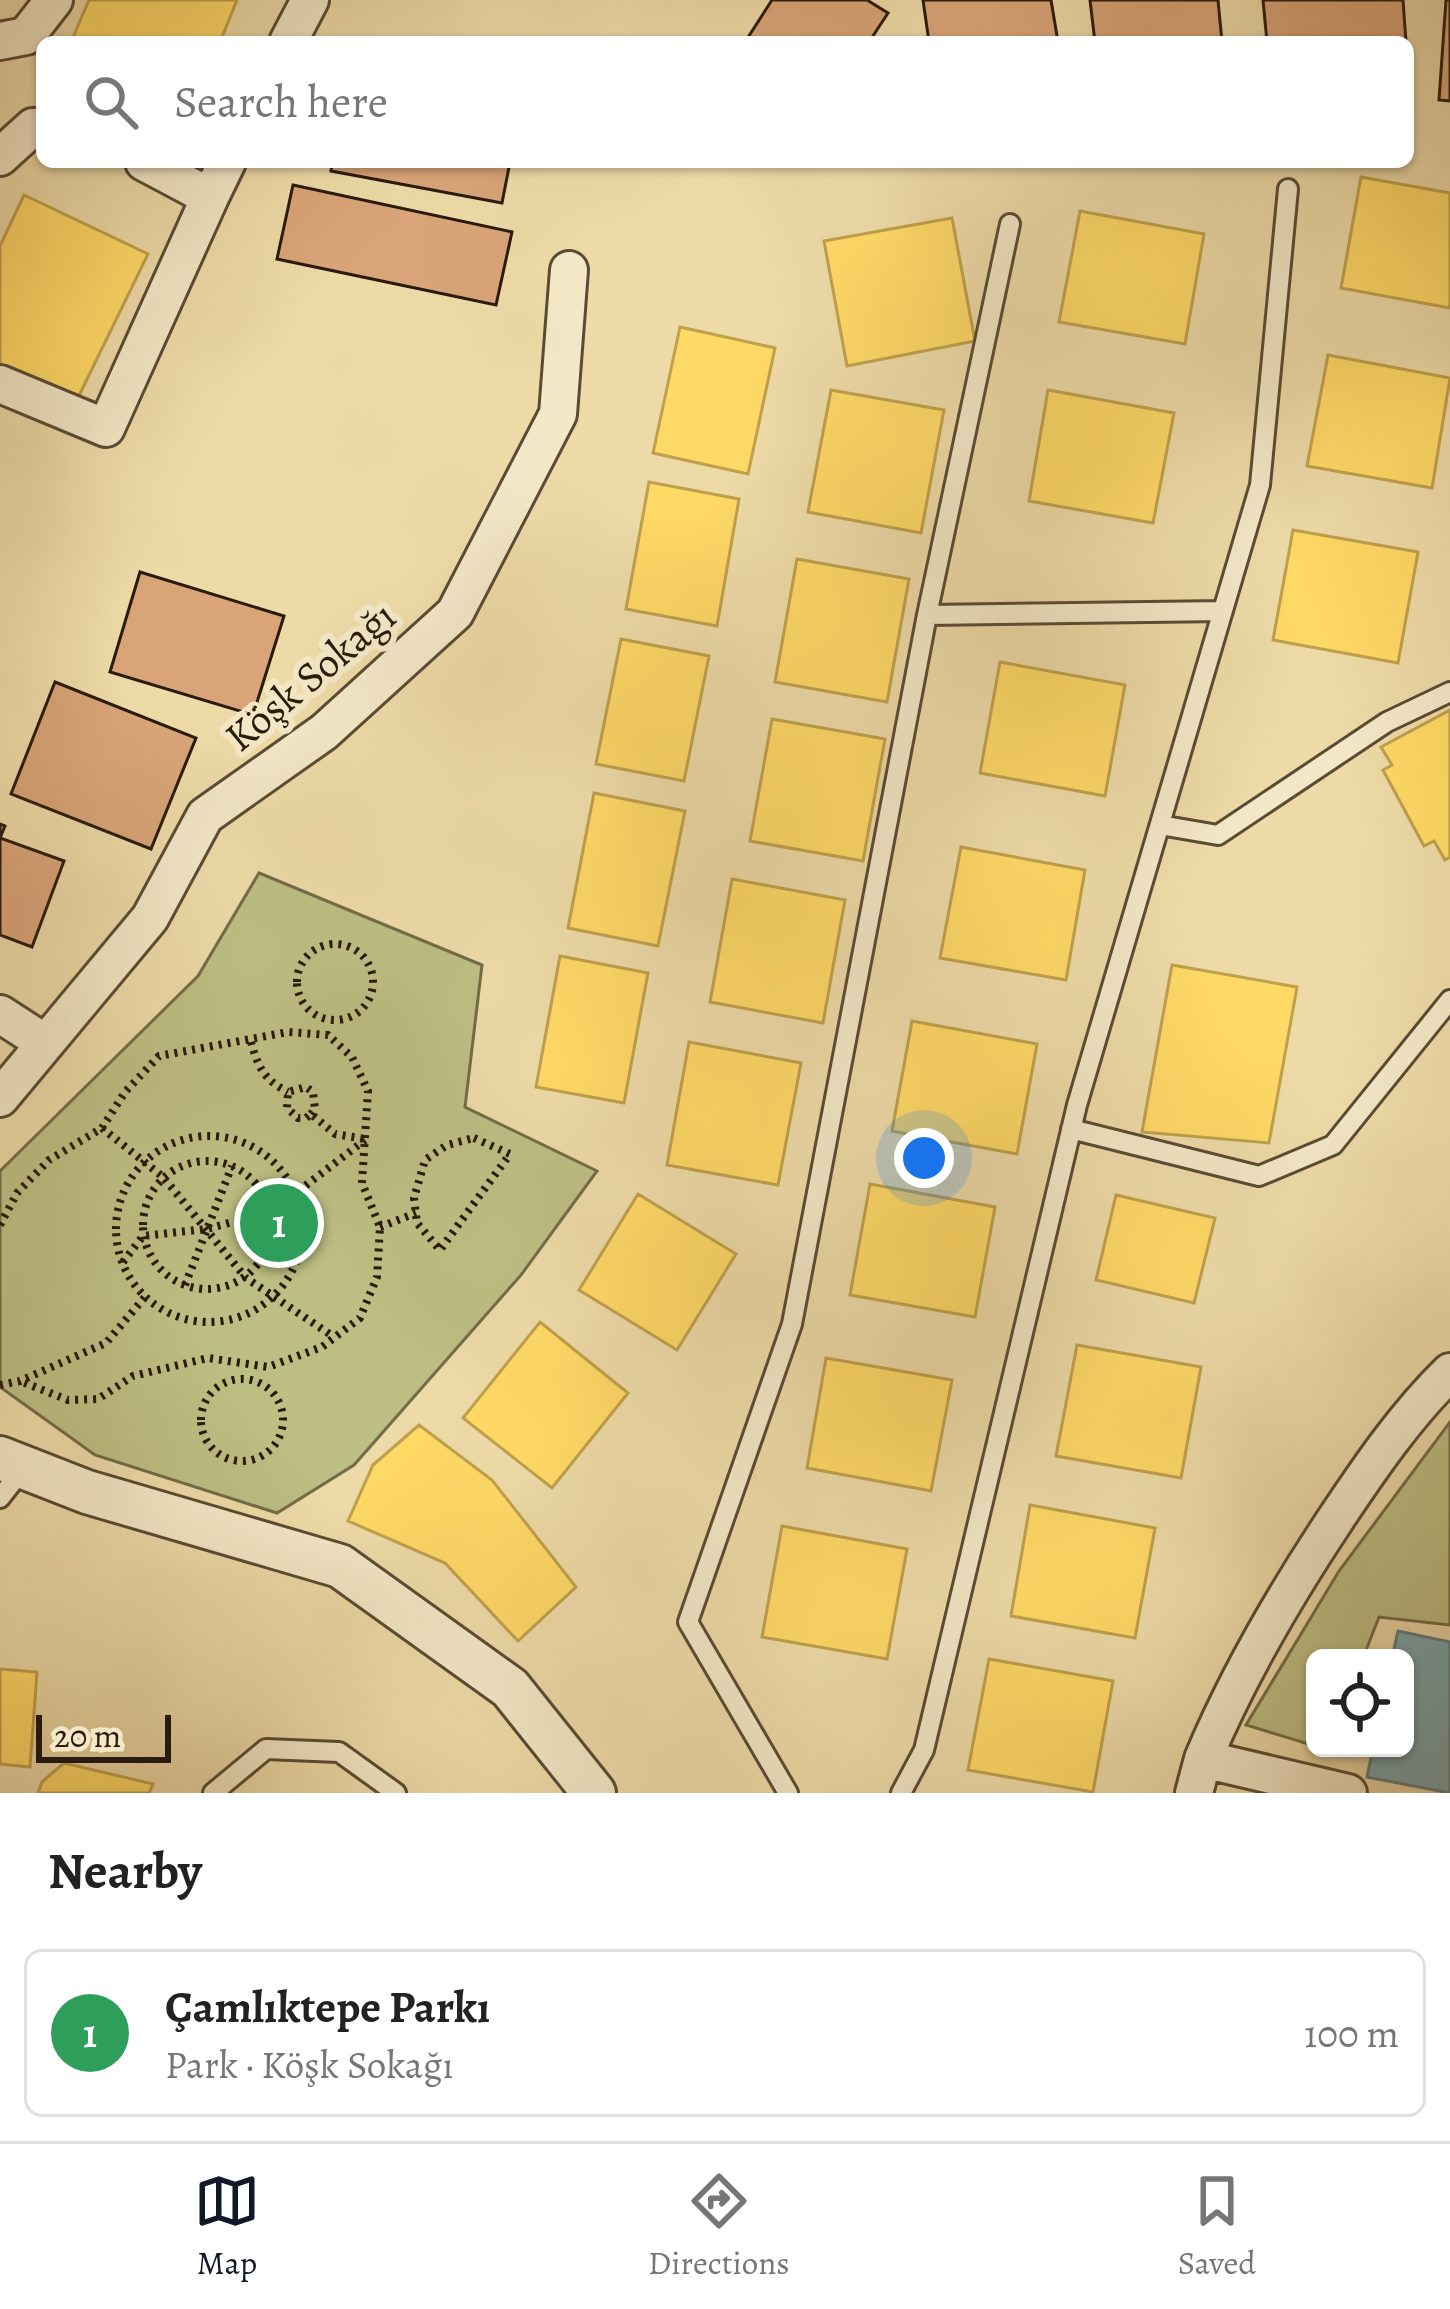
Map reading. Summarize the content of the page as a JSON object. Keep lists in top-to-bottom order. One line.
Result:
{"streets":{"street":["Köşk Sokağı"]},"scale_bar":"20 m","page":{"search":"Search here","pins":"1","scale":"20 m","heading":"Nearby","list":[{"mark":"1","name":"Çamlıktepe Parkı","note":"Park · Köşk Sokağı","value":"100 m"}],"nav":["Map","Directions","Saved"]}}
